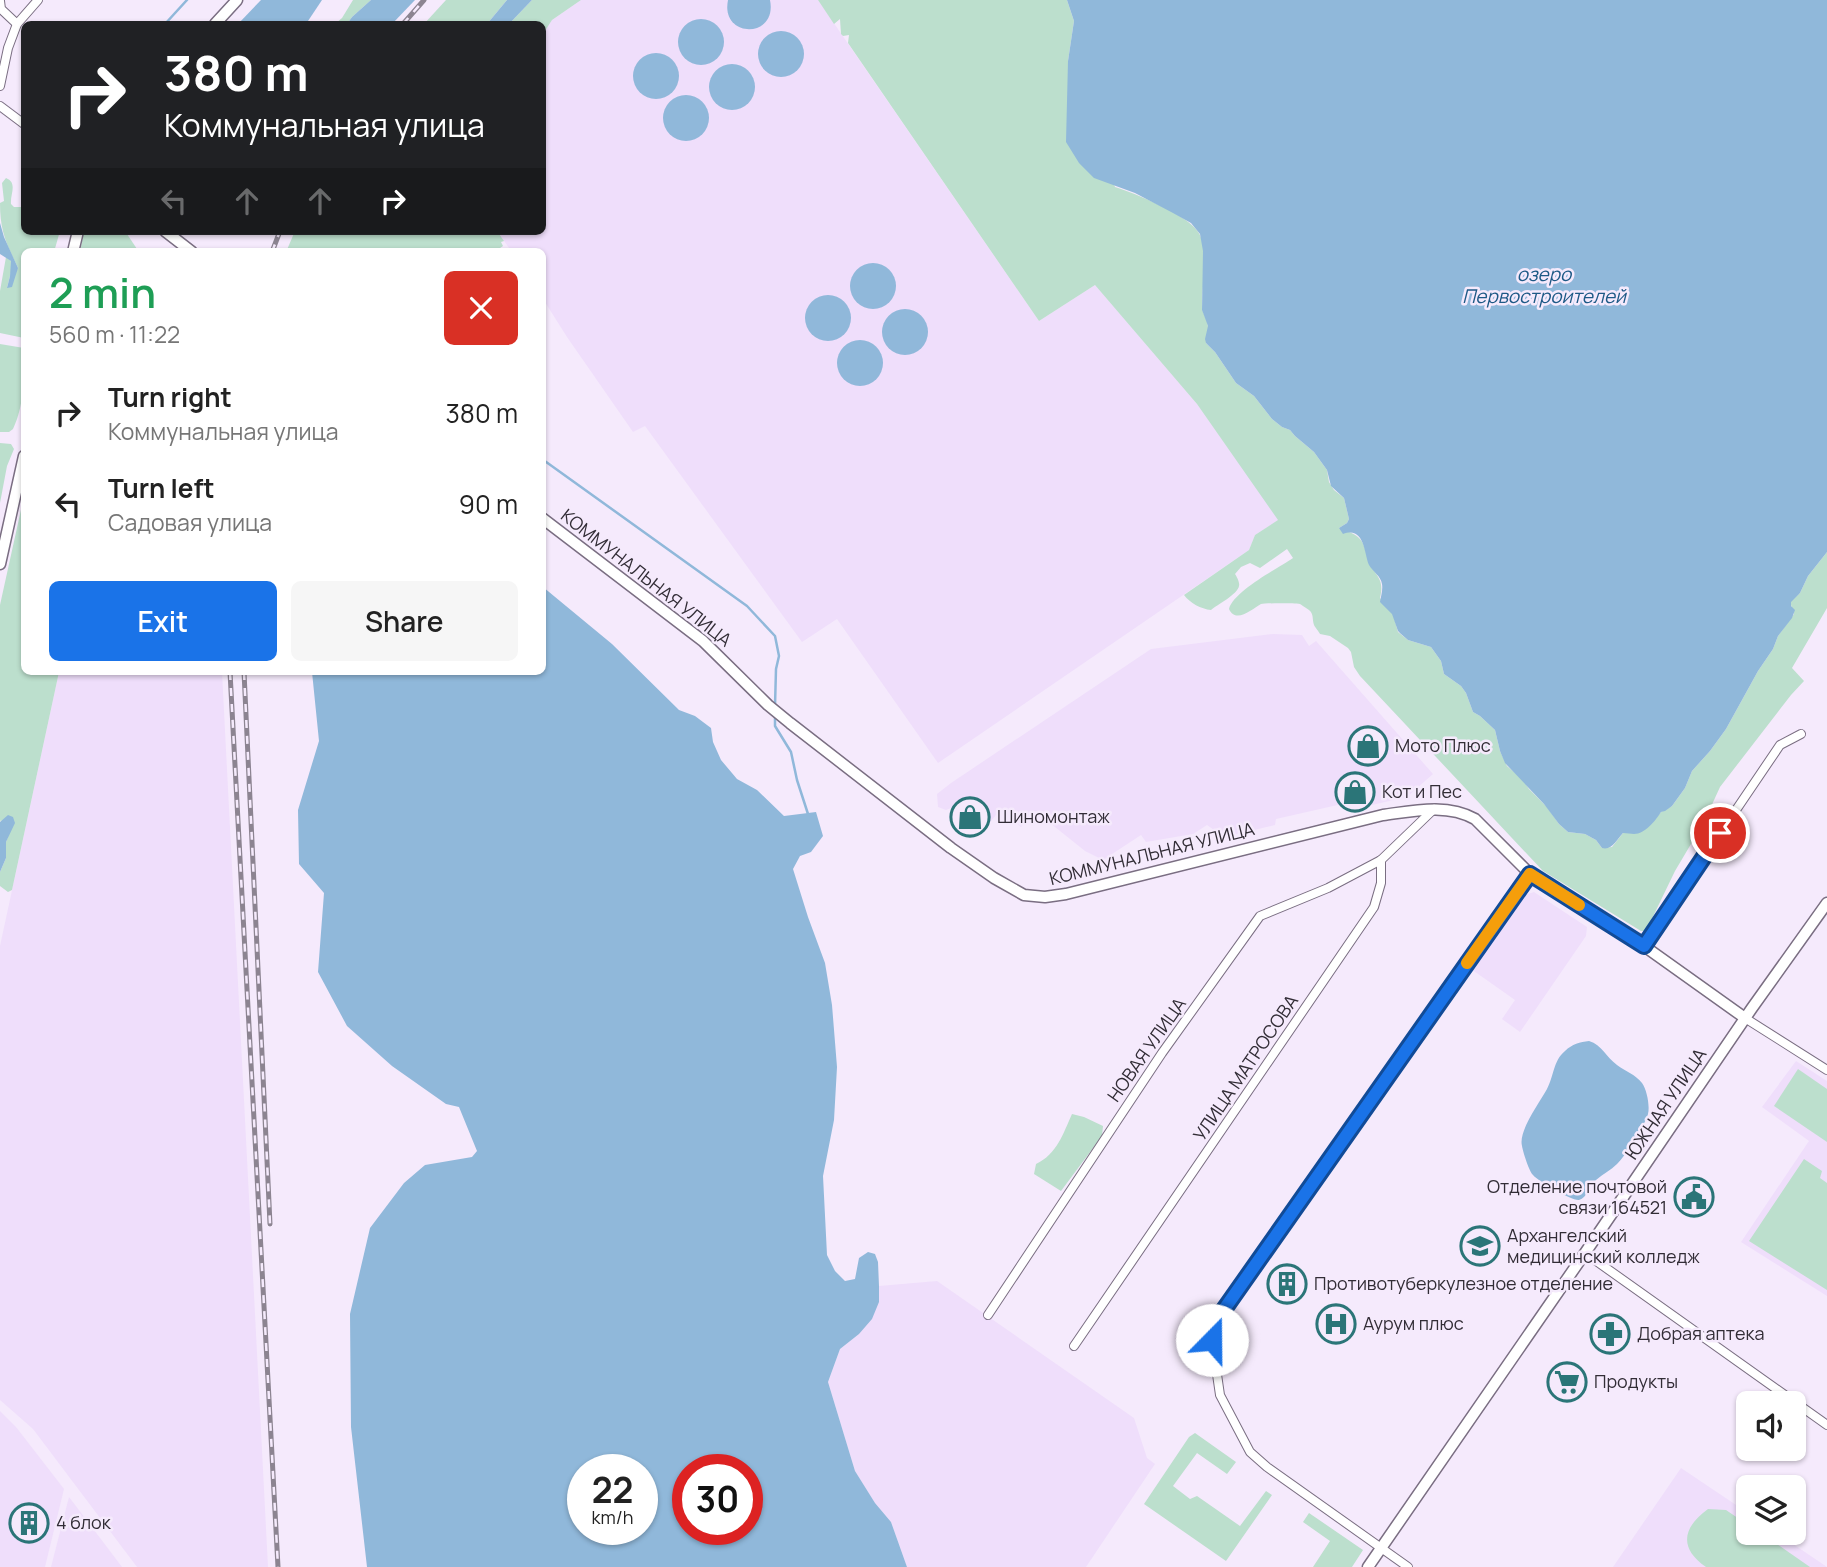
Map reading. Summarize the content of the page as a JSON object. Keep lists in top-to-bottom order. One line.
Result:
{"streets":{"main road":["КОММУНАЛЬНАЯ УЛИЦА","ЮЖНАЯ УЛИЦА"],"street":["НОВАЯ УЛИЦА","УЛИЦА МАТРОСОВА"]},"crossings":[["КОММУНАЛЬНАЯ УЛИЦА","ЮЖНАЯ УЛИЦА"],["НОВАЯ УЛИЦА","УЛИЦА МАТРОСОВА"]],"water":["озеро Первостроителей"],"places":{"shop":["Мото Плюс","Кот и Пес","Шиномонтаж"],"public building":["Отделение почтовой связи 164521"],"school or university":["Архангелский медицинский колледж"],"building":["Противотуберкулезное отделение","4 блок"],"hospital":["Аурум плюс"],"pharmacy":["Добрая аптека"],"supermarket":["Продукты"]},"page":{"turn":["380 m","Коммунальная улица"],"heading":["2 min","560 m · 11:22"],"list":[{"name":"Turn right","note":"Коммунальная улица","value":"380 m"},{"name":"Turn left","note":"Садовая улица","value":"90 m"}],"buttons":["Exit","Share"],"speed":"22 km/h","limit":"30"}}
